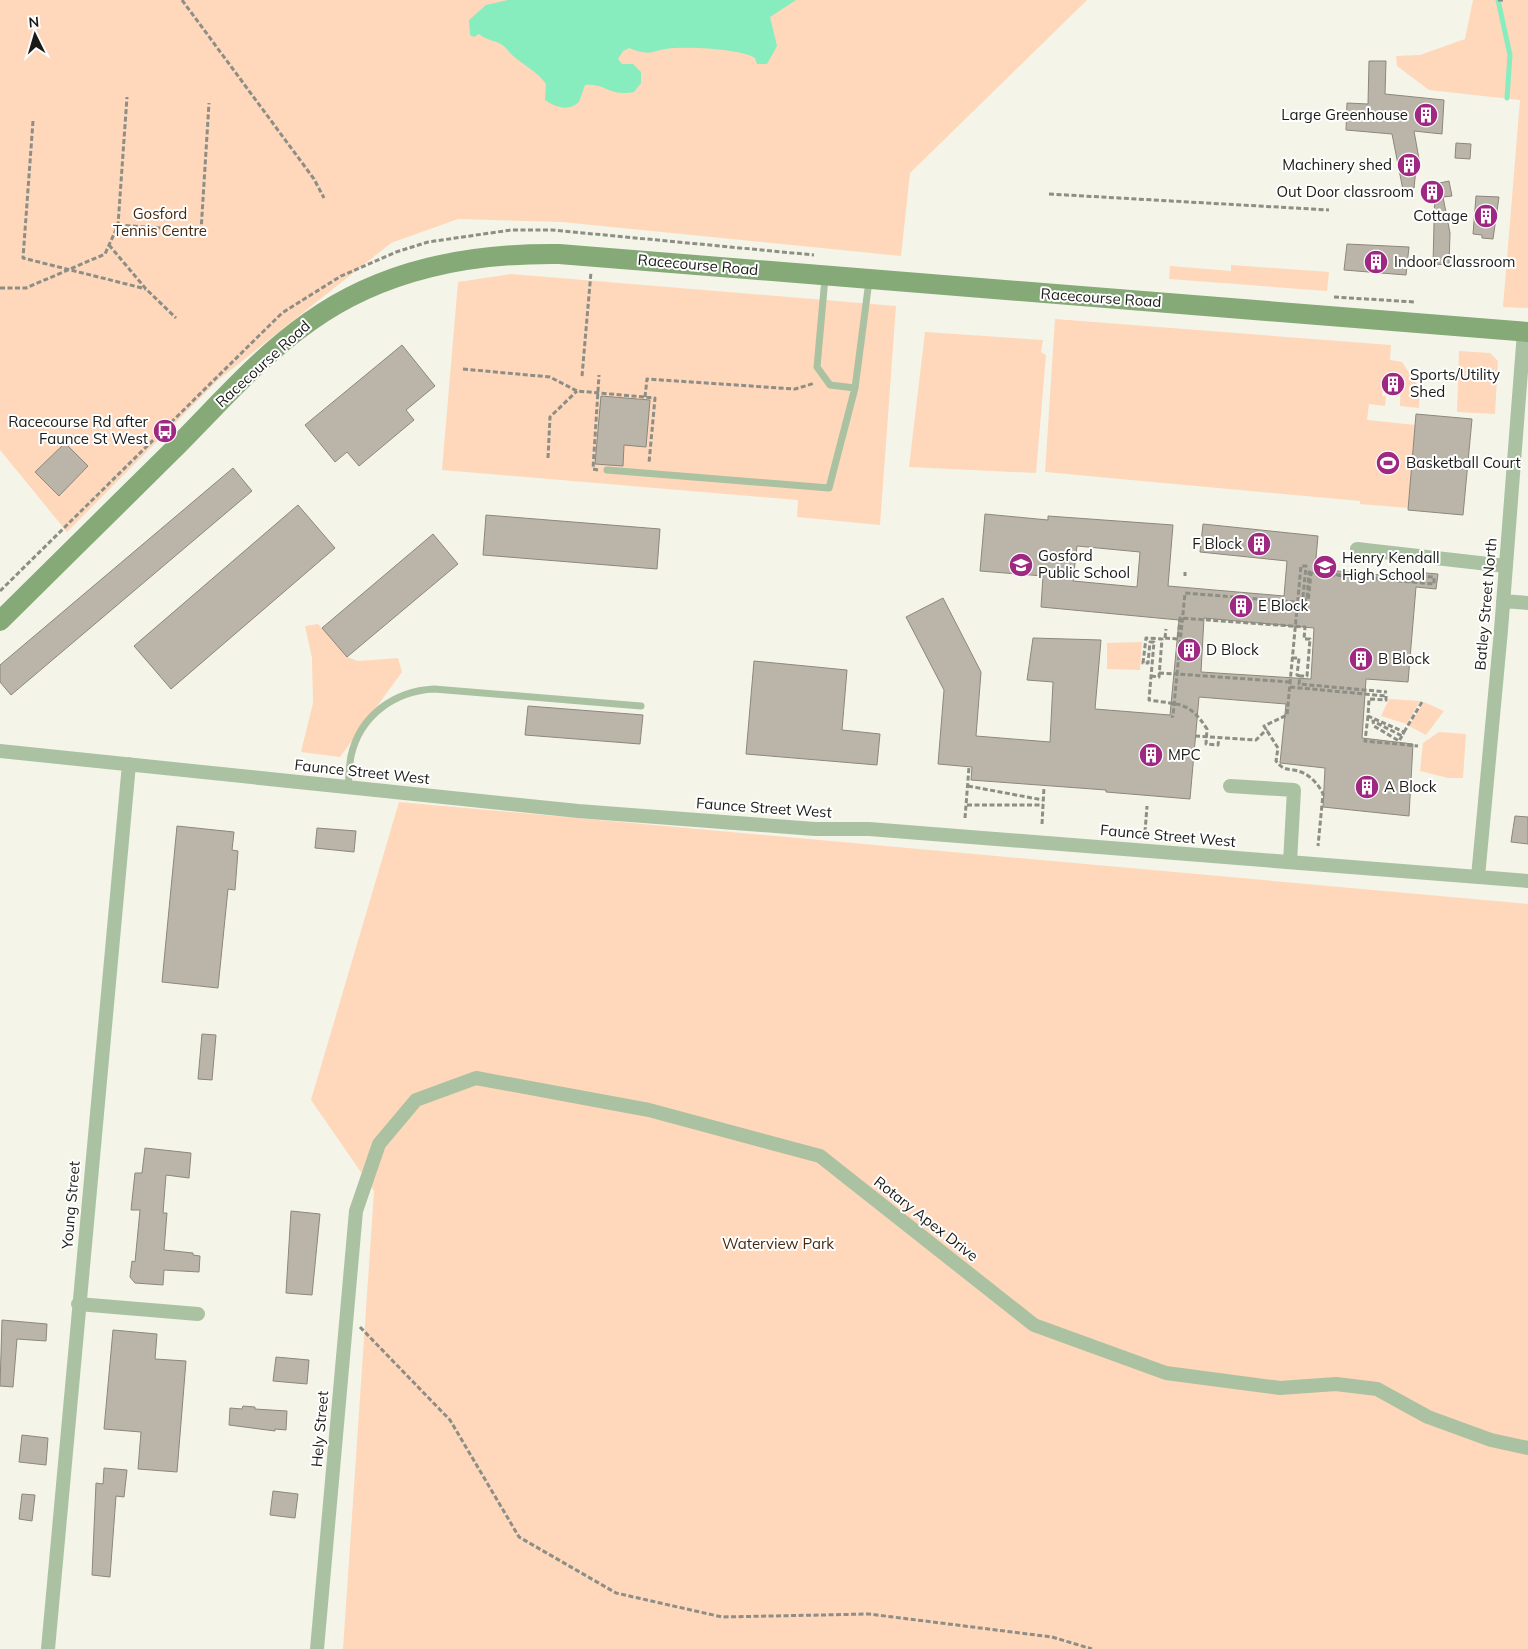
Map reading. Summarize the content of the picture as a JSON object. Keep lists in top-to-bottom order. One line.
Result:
{"streets":{"main road":["Racecourse Road"],"street":["Batley Street North","Faunce Street West","Young Street","Rotary Apex Drive","Hely Street"]},"crossings":[["Racecourse Road","Batley Street North"],["Batley Street North","Faunce Street West"],["Faunce Street West","Young Street"],["Rotary Apex Drive","Hely Street"]],"parks":["Gosford Tennis Centre","Waterview Park"],"places":{"building":["Large Greenhouse","Machinery shed","Out Door classroom","Cottage","Indoor Classroom","Sports/Utility Shed","F Block","E Block","D Block","B Block","MPC","A Block"],"bus stop":["Racecourse Rd after Faunce St West"],"sports":["Basketball Court"],"school or university":["Gosford Public School","Henry Kendall High School"]},"north":"top"}
